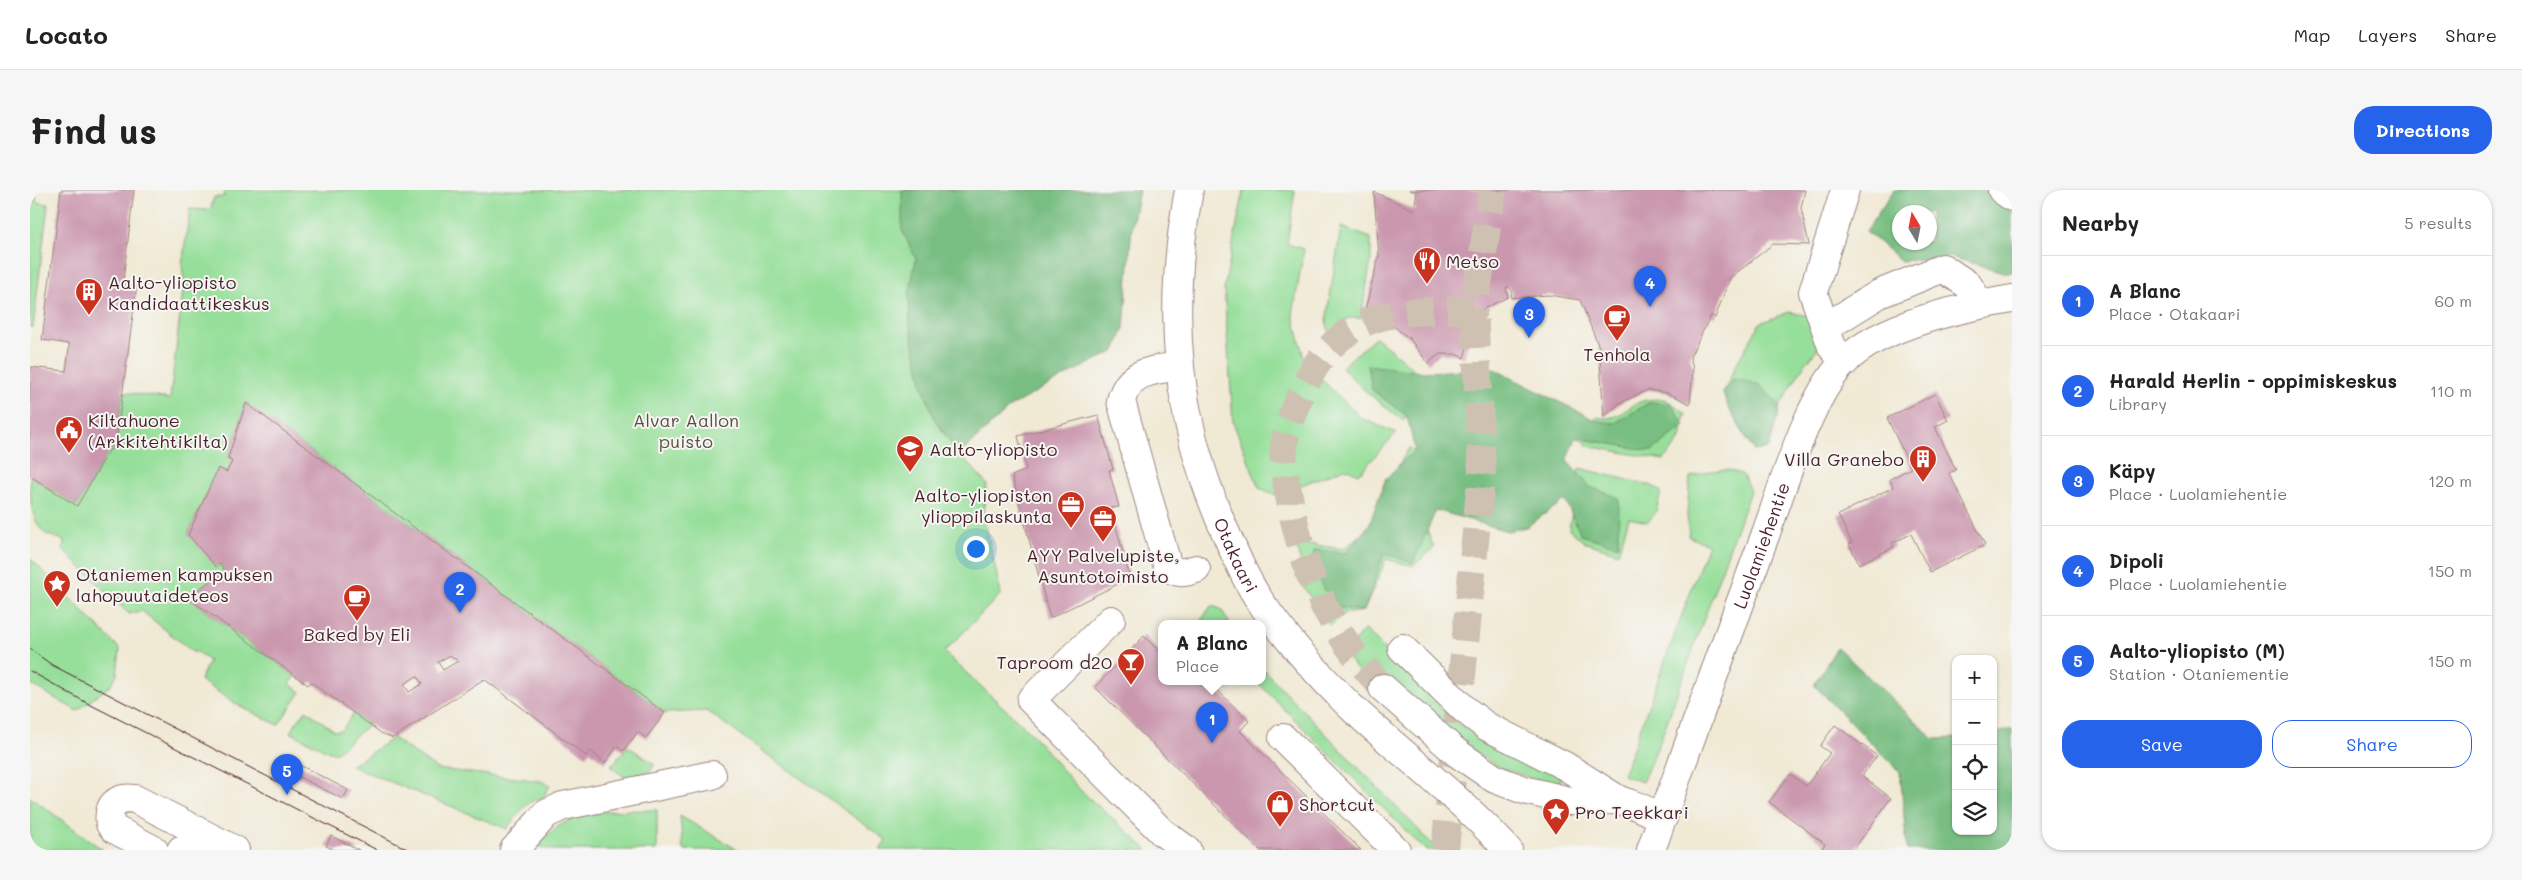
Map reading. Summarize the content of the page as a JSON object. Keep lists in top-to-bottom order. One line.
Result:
{"streets":{"street":["Luolamiehentie","Otakaari"]},"parks":["Alvar Aallon puisto"],"places":{"restaurant":["Metso"],"building":["Aalto-yliopisto Kandidaattikeskus","Villa Granebo"],"cafe":["Tenhola","Baked by Eli"],"public building":["Kiltahuone (Arkkitehtikilta)"],"school or university":["Aalto-yliopisto"],"office":["Aalto-yliopiston ylioppilaskunta","AYY Palvelupiste, Asuntotoimisto"],"place":["Otaniemen kampuksen lahopuutaideteos","Pro Teekkari"],"bar":["Taproom d20"],"shop":["Shortcut"]},"north":"top","page":{"header":"Locato","nav":["Map","Layers","Share"],"buttons":["Directions",["Save","Share"]],"title":"Find us","heading":["Nearby","5 results"],"list":[{"mark":"1","name":"A Blanc","note":"Place · Otakaari","value":"60 m"},{"mark":"2","name":"Harald Herlin - oppimiskeskus","note":"Library","value":"110 m"},{"mark":"3","name":"Käpy","note":"Place · Luolamiehentie","value":"120 m"},{"mark":"4","name":"Dipoli","note":"Place · Luolamiehentie","value":"150 m"},{"mark":"5","name":"Aalto-yliopisto (M)","note":"Station · Otaniementie","value":"150 m"}],"pins":["4","3","2","1","5"],"popup":["A Blanc","Place"],"map_buttons":["+","−"]}}
